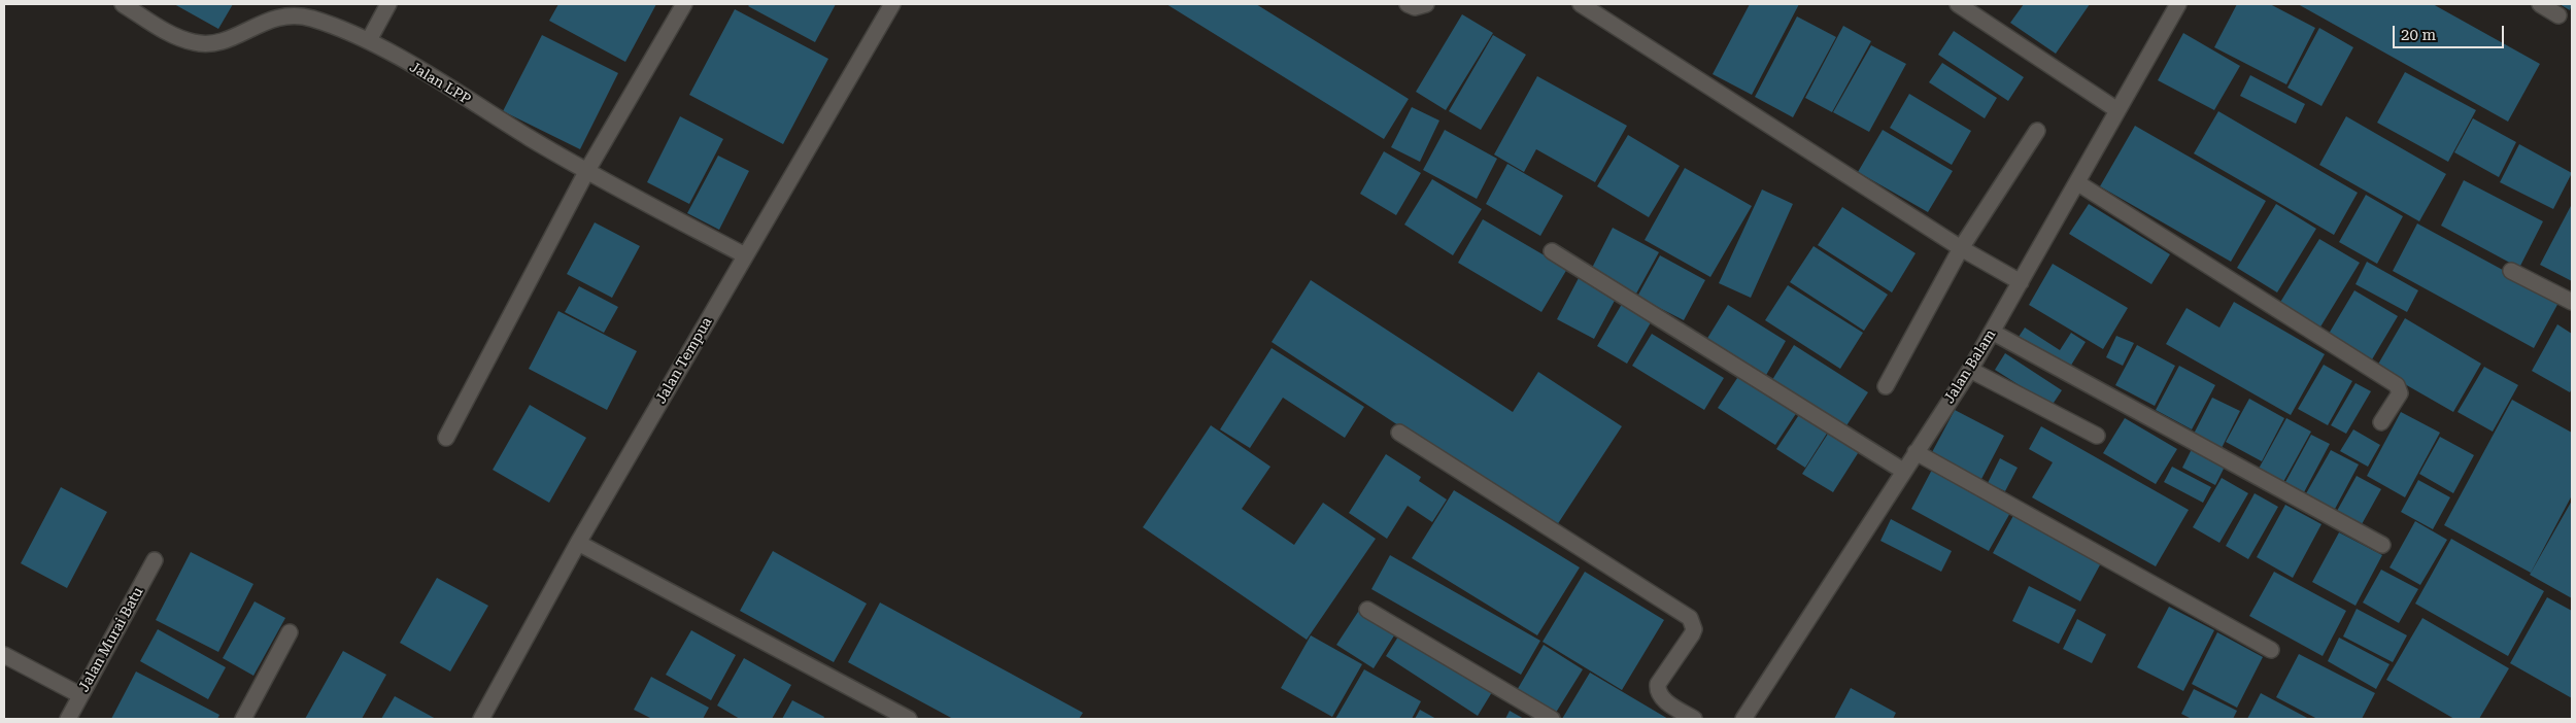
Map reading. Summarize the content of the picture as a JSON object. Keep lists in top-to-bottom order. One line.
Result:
{"streets":{"street":["Jalan LPP","Jalan Tempua","Jalan Balam","Jalan Murai Batu"]},"crossings":[["Jalan LPP","Jalan Tempua"]],"scale_bar":"20 m"}
